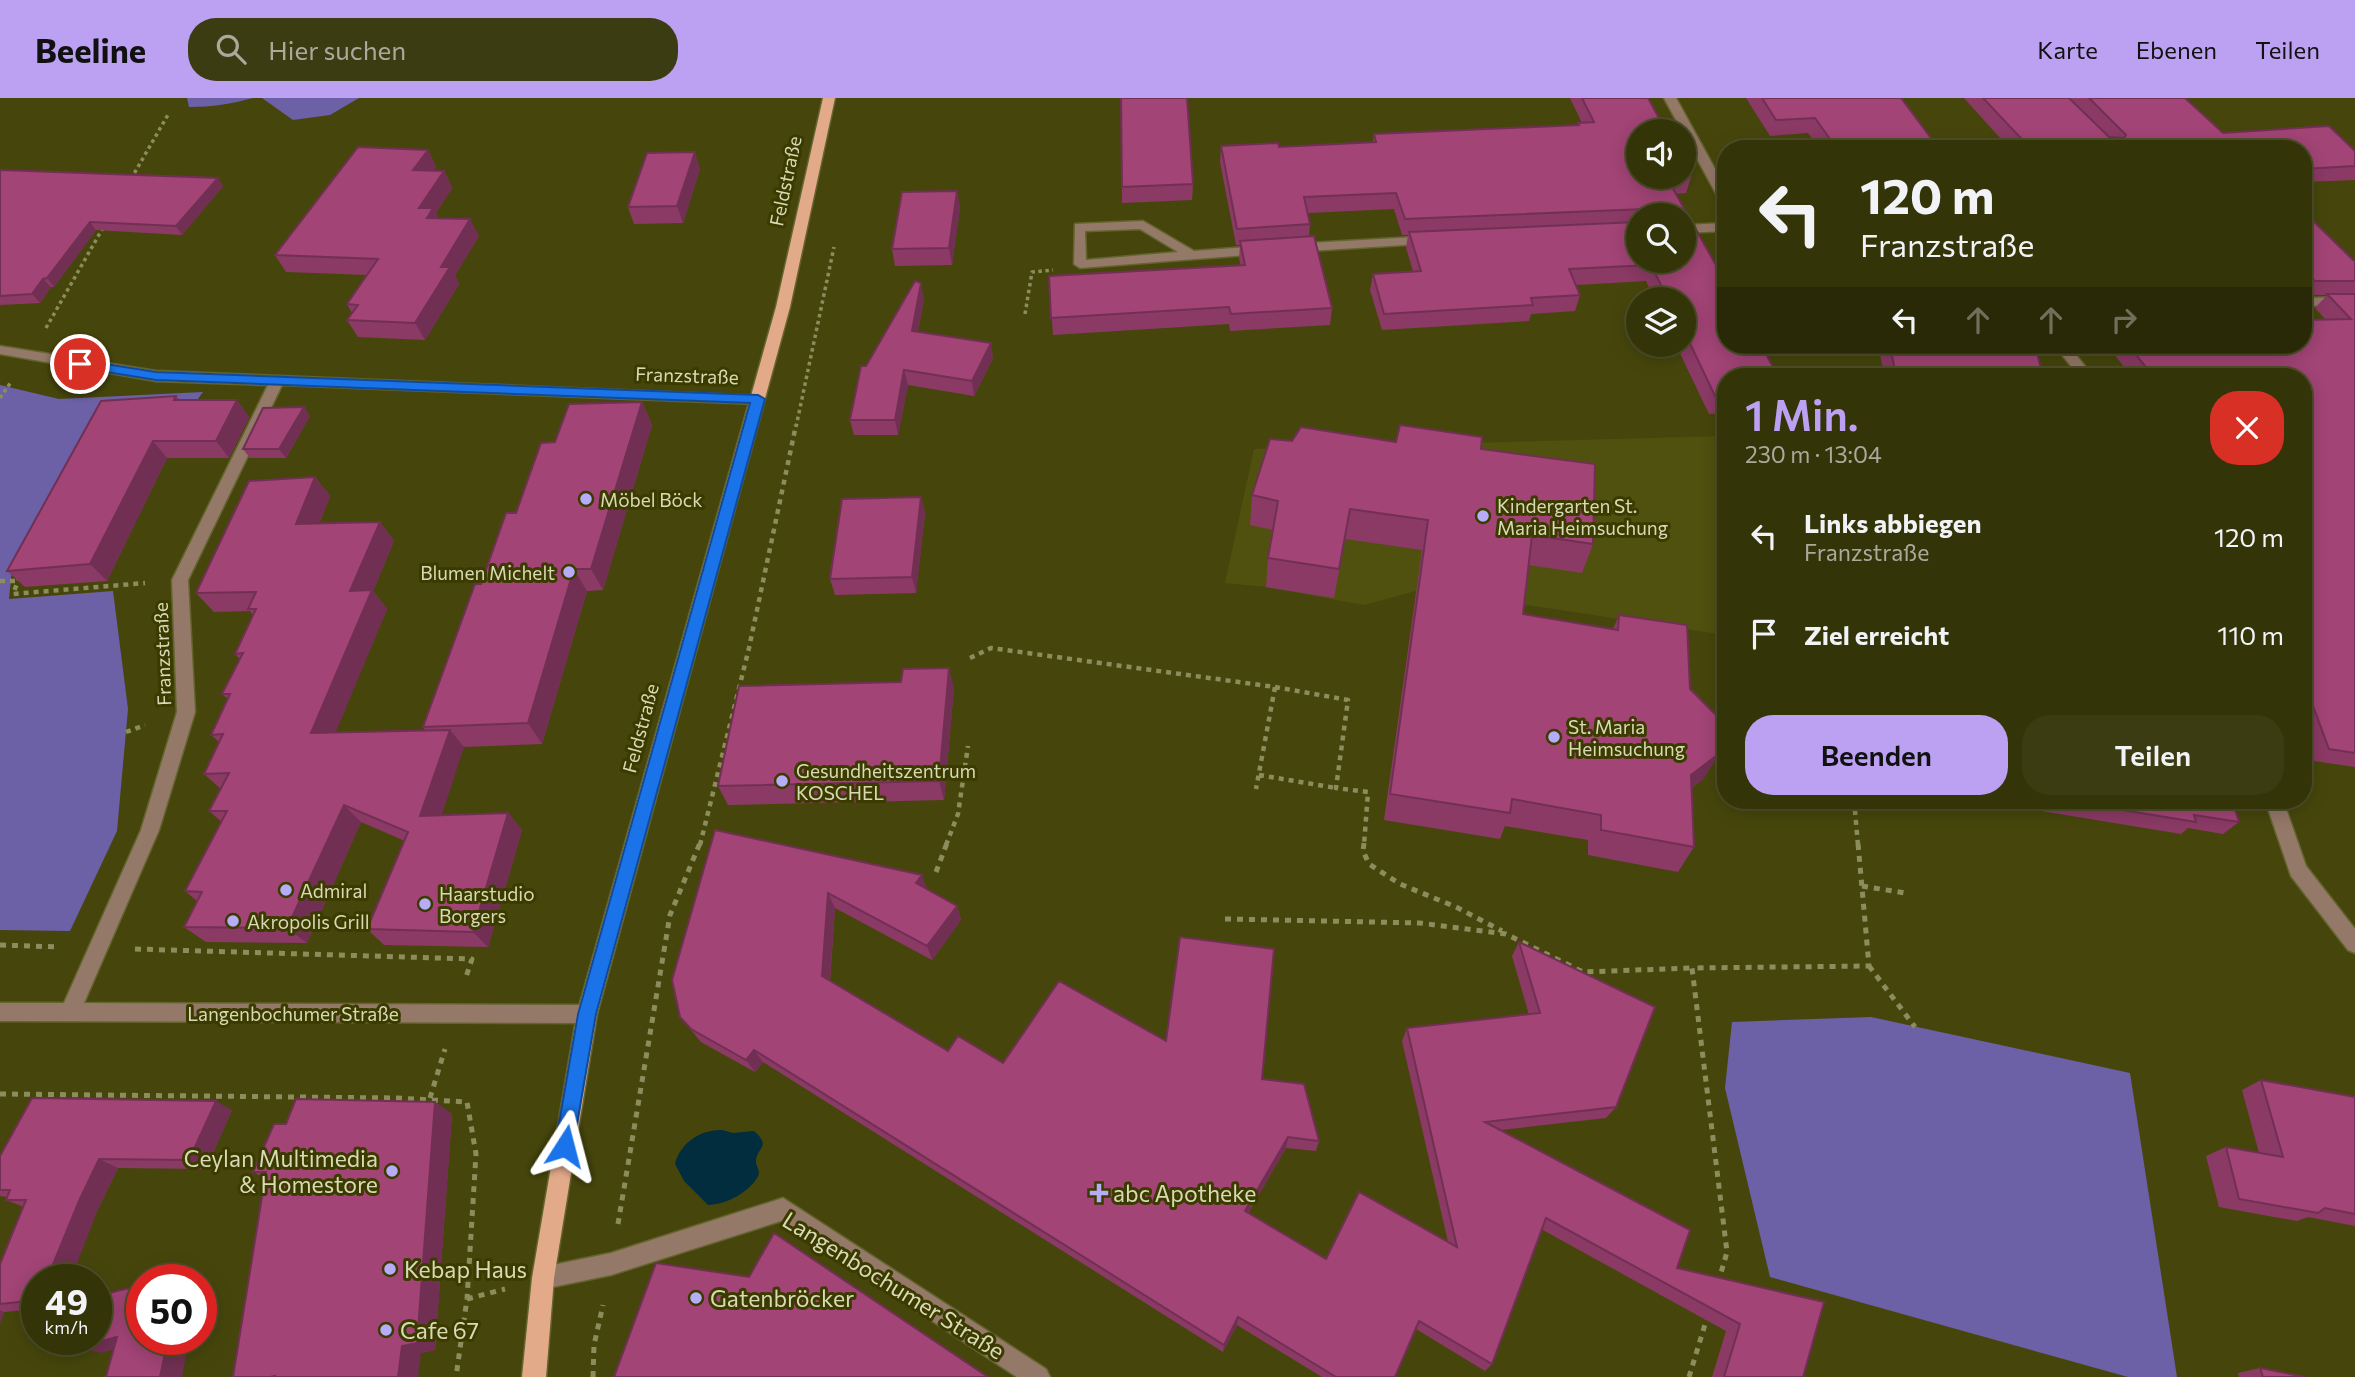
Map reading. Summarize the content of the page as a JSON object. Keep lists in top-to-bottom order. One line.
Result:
{"streets":{"main road":["Feldstraße"],"street":["Franzstraße","Langenbochumer Straße"]},"crossings":[["Feldstraße","Franzstraße"],["Feldstraße","Langenbochumer Straße"],["Franzstraße","Langenbochumer Straße"]],"places":{"other":["Möbel Böck","Kindergarten St. Maria Heimsuchung","Blumen Michelt","St. Maria Heimsuchung","Gesundheitszentrum KOSCHEL","Admiral","Haarstudio Borgers","Akropolis Grill","Ceylan Multimedia & Homestore","Kebap Haus","Gatenbröcker","Cafe 67"],"health":["abc Apotheke"]},"page":{"header":"Beeline","search":"Hier suchen","nav":["Karte","Ebenen","Teilen"],"turn":["120 m","Franzstraße"],"heading":["1 Min.","230 m · 13:04"],"list":[{"name":"Links abbiegen","note":"Franzstraße","value":"120 m"},{"name":"Ziel erreicht","value":"110 m"}],"buttons":["Beenden","Teilen"],"speed":"49 km/h","limit":"50"}}
